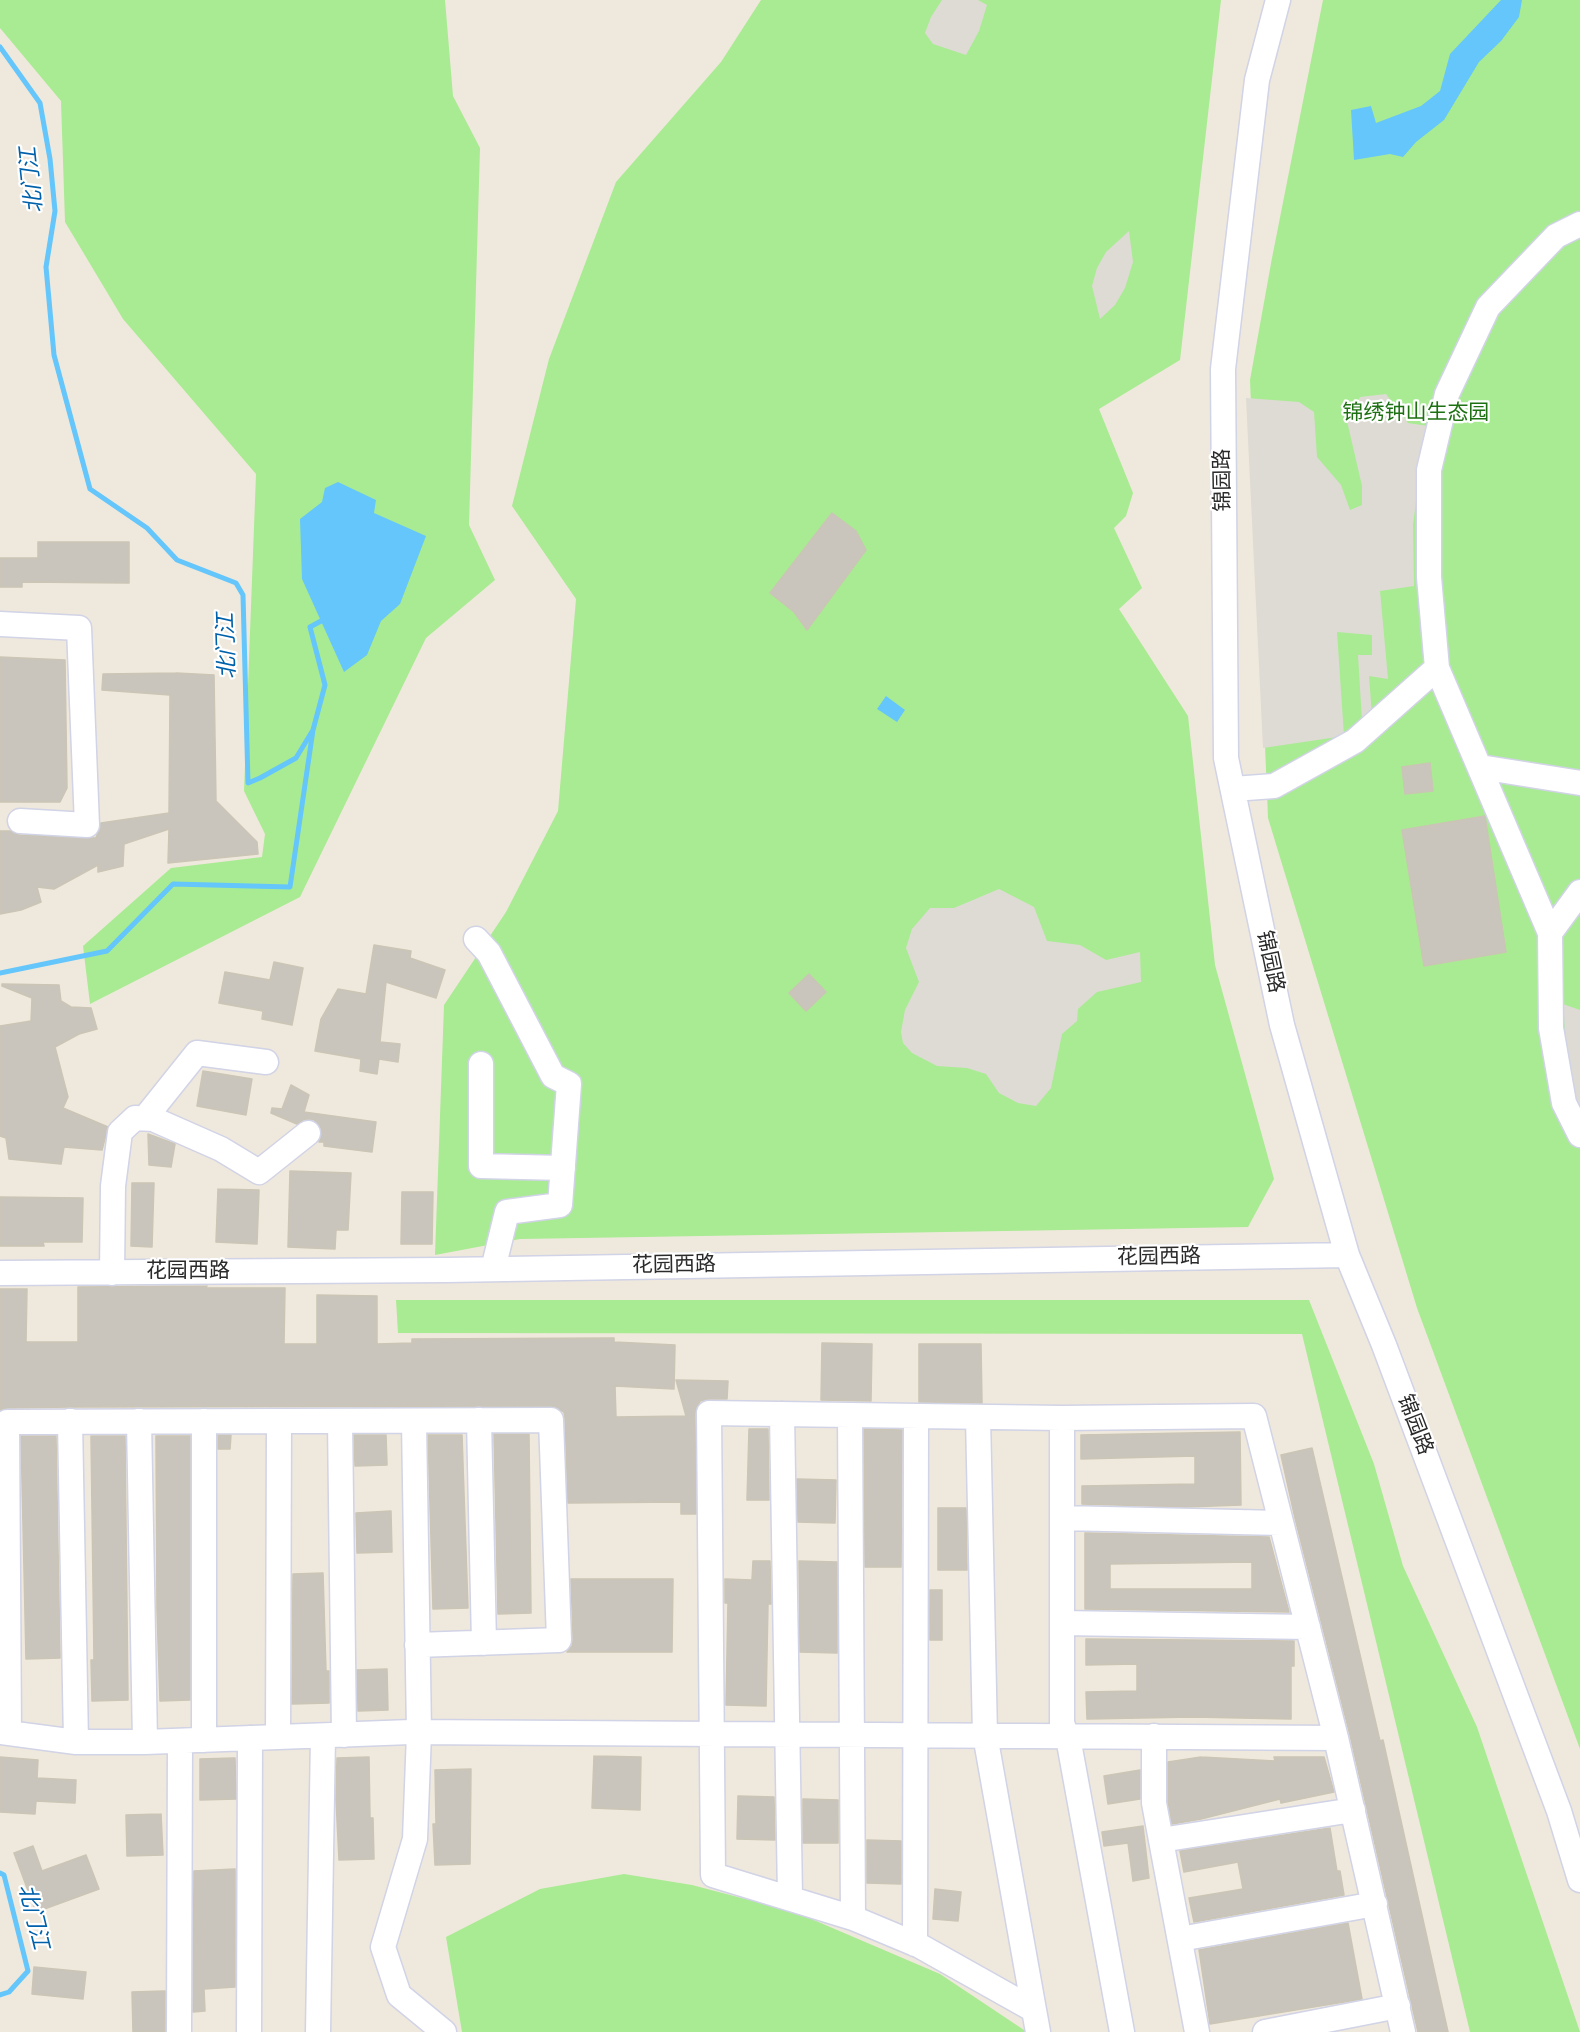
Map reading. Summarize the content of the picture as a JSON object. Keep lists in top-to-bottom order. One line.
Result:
{"streets":{"street":["锦园路","花园西路"]},"crossings":[["锦园路","花园西路"]],"water":["北门江"],"parks":["锦绣钟山生态园"]}
